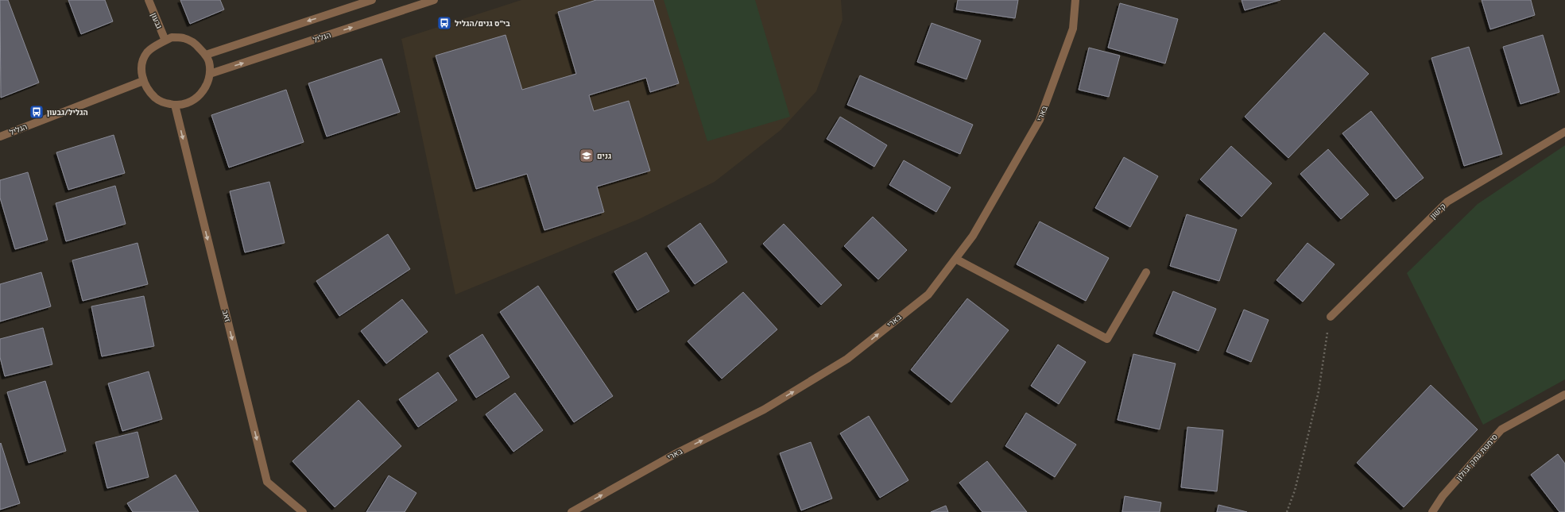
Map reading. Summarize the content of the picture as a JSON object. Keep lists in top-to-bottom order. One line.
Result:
{"streets":{"street":["גבעון","הגליל","בארי","קישון","זאב","סימטת עמק זבולון"]},"crossings":[["גבעון","הגליל"],["גבעון","זאב"],["הגליל","זאב"]],"one_way":["בארי","זאב"],"places":{"bus stop":["בי״ס גנים/הגליל","הגליל/גבעון"],"school or university":["גנים"]}}
